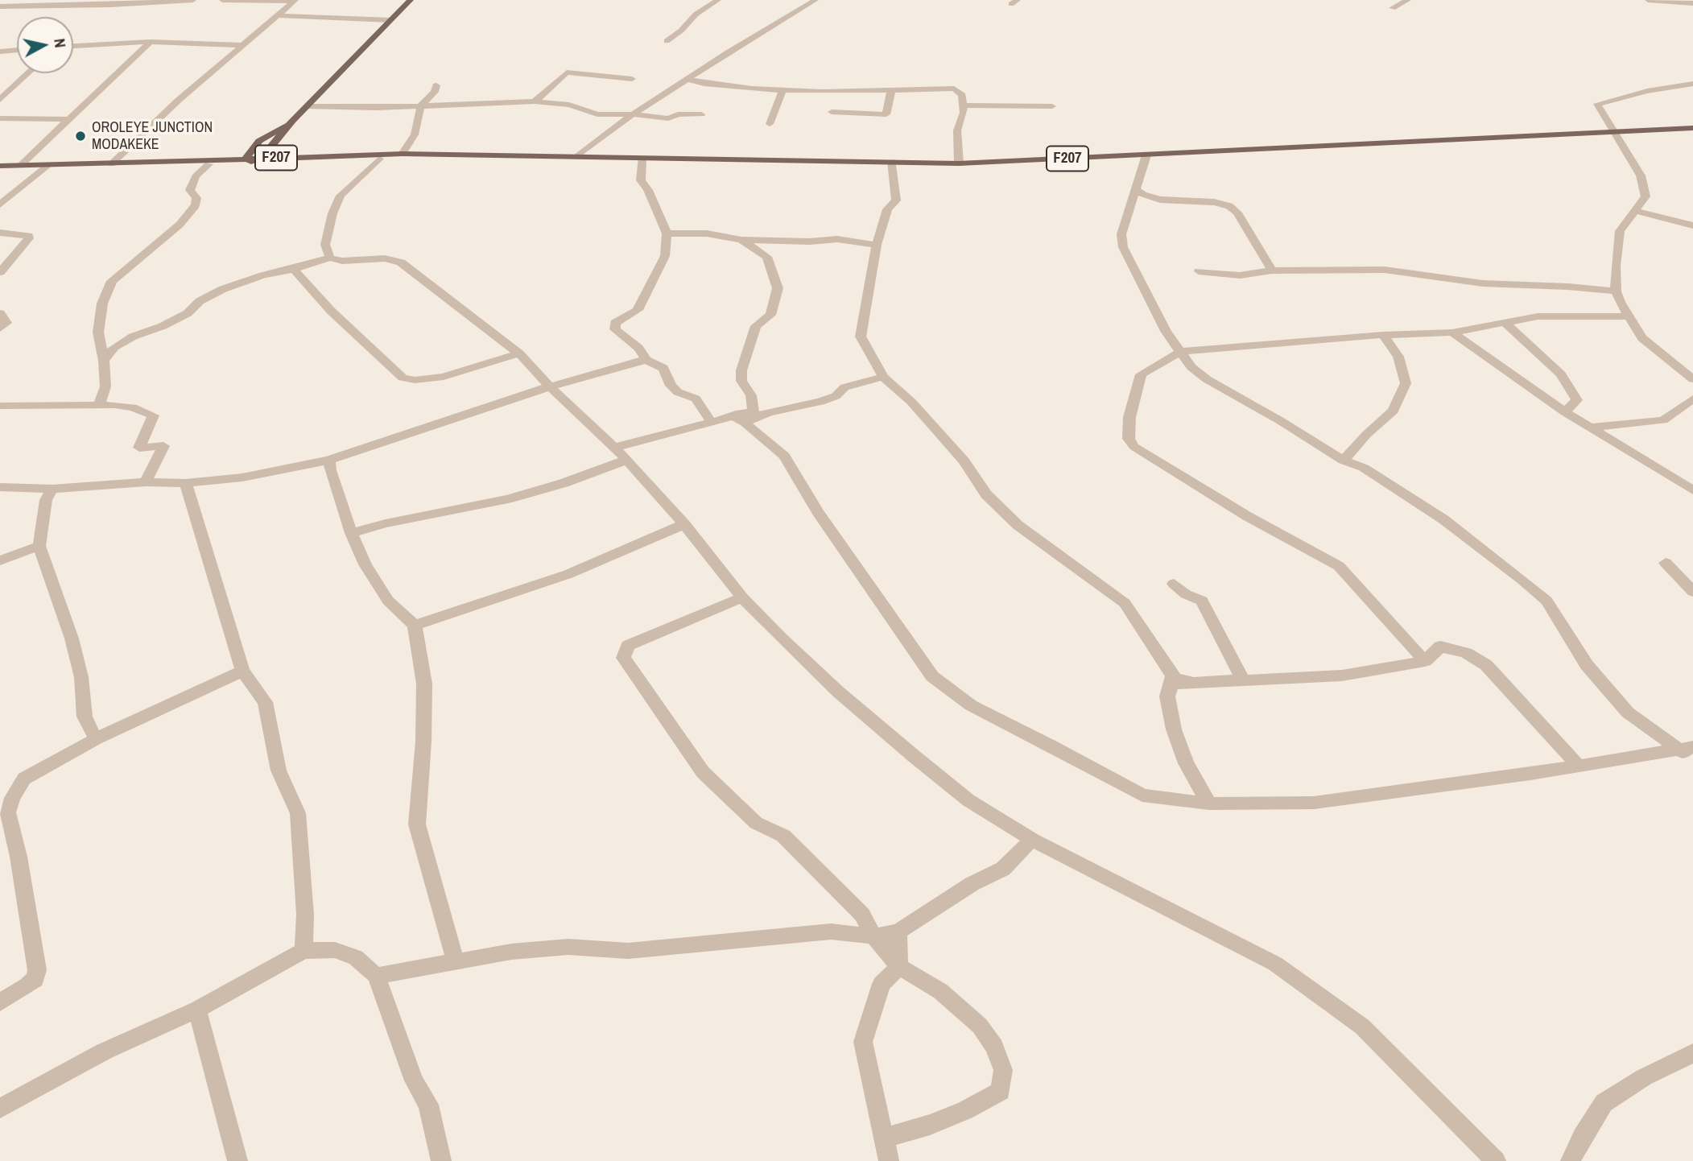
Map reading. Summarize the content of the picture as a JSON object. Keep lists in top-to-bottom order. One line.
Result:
{"streets":{"main road":["F207"]},"places":["OROLEYE JUNCTION MODAKEKE"],"north":"right"}
